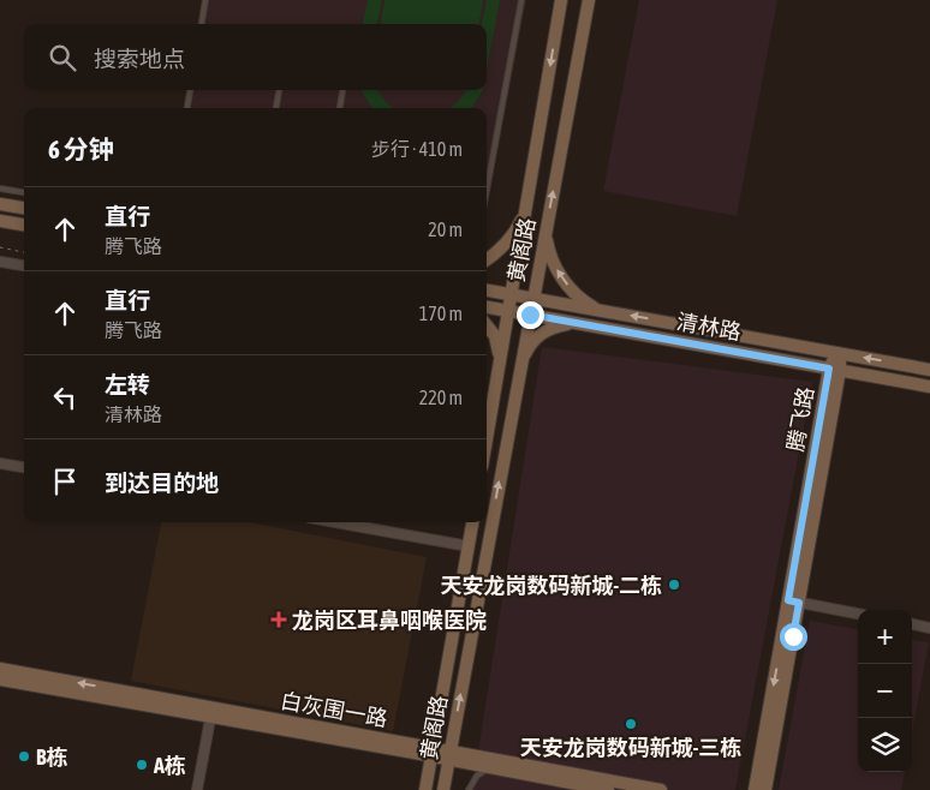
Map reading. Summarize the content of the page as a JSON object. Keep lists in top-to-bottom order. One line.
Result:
{"streets":{"main road":["黄阁路","清林路","腾飞路","白灰围一路"]},"crossings":[["黄阁路","清林路"],["黄阁路","白灰围一路"],["清林路","腾飞路"]],"places":{"other":["天安龙岗数码新城-二栋","天安龙岗数码新城-三栋","B栋","A栋"],"health":["龙岗区耳鼻咽喉医院"]},"page":{"search":"搜索地点","heading":["6 分钟","步行 · 410 m"],"list":[["直行","腾飞路","20 m"],["直行","腾飞路","170 m"],["左转","清林路","220 m"],"到达目的地"],"map_buttons":["+","−"]}}
